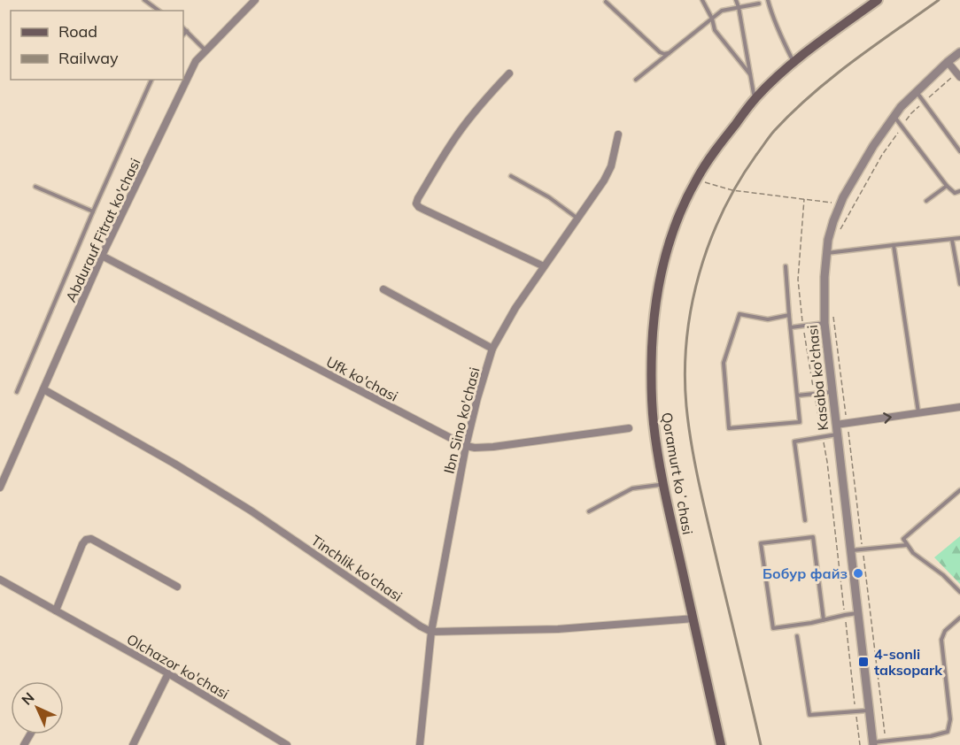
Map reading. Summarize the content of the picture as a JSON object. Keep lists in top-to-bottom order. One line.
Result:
{"streets":{"main road":["Qoramurt koʻchasi"],"street":["Abdurauf Fitrat ko'chasi","Kasaba ko'chasi","Ufk ko'chasi","Ibn Sino ko'chasi","Tinchlik ko'chasi","Olchazor ko'chasi"]},"crossings":[["Abdurauf Fitrat ko'chasi","Ufk ko'chasi"],["Abdurauf Fitrat ko'chasi","Tinchlik ko'chasi"],["Ufk ko'chasi","Ibn Sino ko'chasi"],["Ibn Sino ko'chasi","Tinchlik ko'chasi"]],"places":{"other":["Бобур файз"],"transit":["4-sonli taksopark"]},"legend":["Road","Railway"],"north":"top left"}
